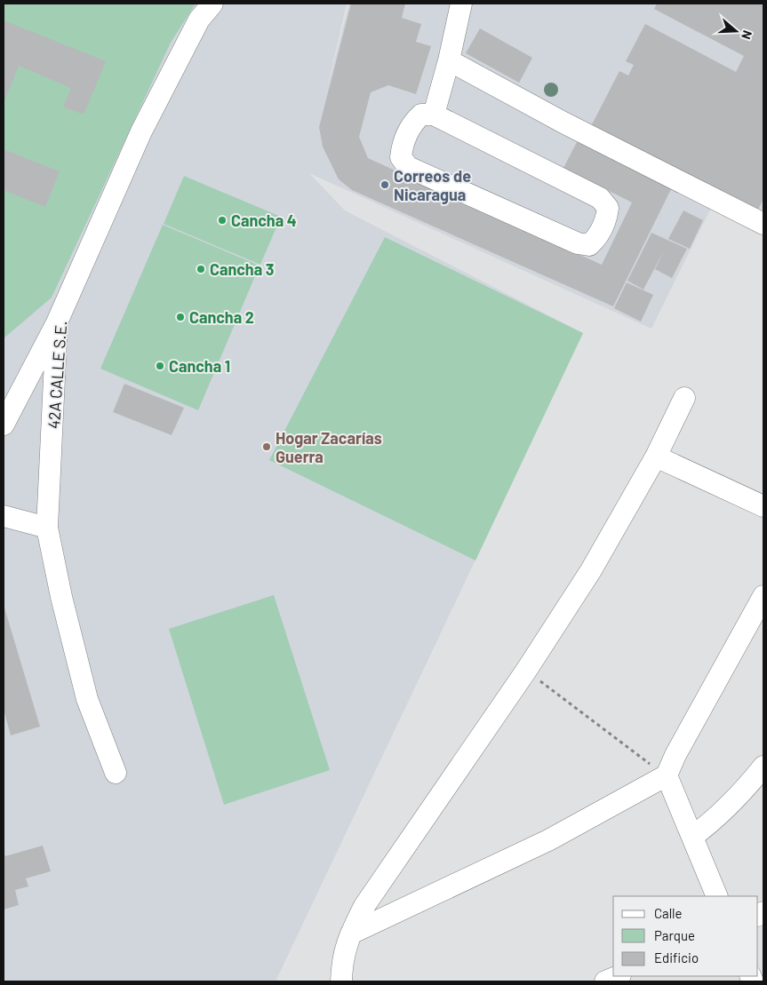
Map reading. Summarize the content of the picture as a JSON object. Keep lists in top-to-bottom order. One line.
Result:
{"streets":{"street":["42A CALLE S.E."]},"places":["Correos de Nicaragua","Cancha 4","Cancha 3","Cancha 2","Cancha 1","Hogar Zacarías Guerra"],"legend":["Calle","Parque","Edificio"],"north":"right"}
